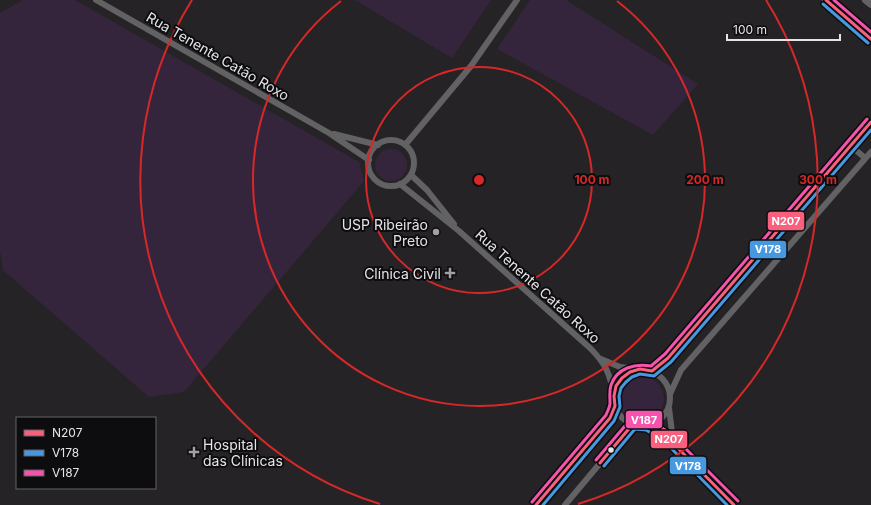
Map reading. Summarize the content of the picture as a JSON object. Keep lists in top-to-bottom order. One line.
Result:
{"streets":{"street":["Rua Tenente Catão Roxo"]},"places":{"other":["USP Ribeirão Preto"],"health":["Clínica Civil","Hospital das Clínicas"]},"lines":["transit line N207","transit line V187","transit line V178"],"legend":["N207","V178","V187"],"scale_bar":"100 m","rings":["100 m","200 m","300 m"]}
